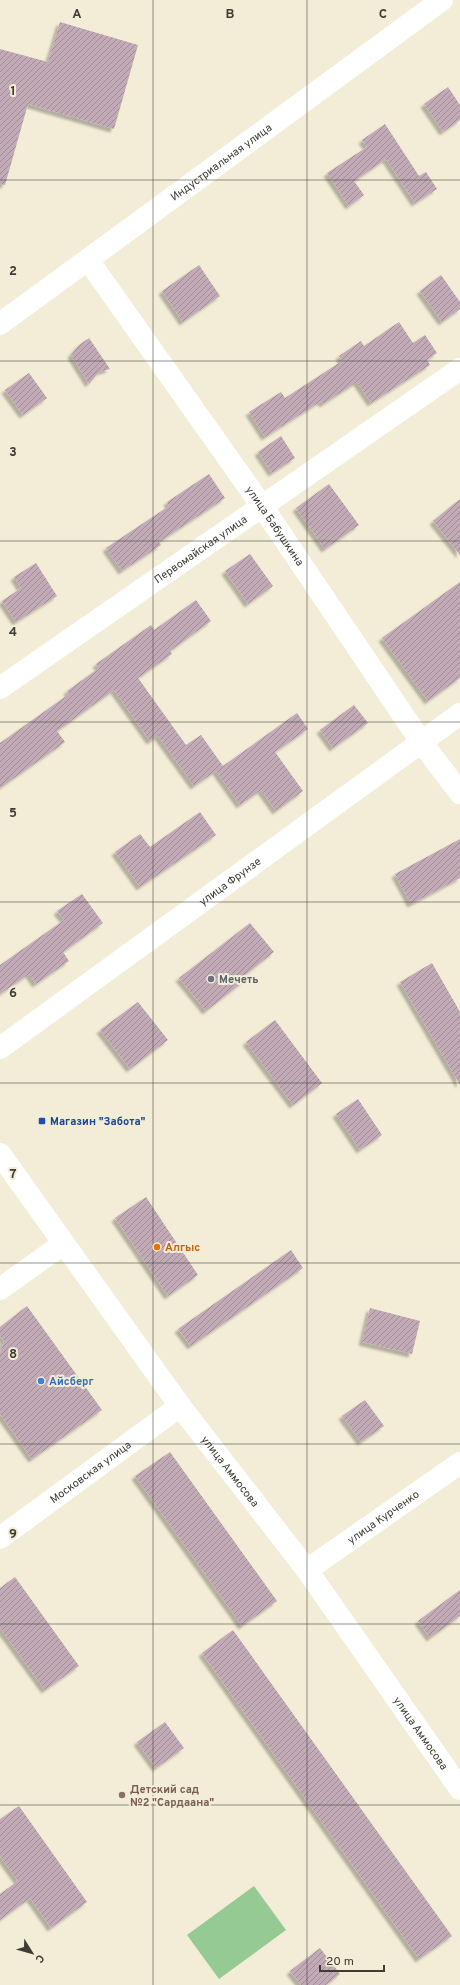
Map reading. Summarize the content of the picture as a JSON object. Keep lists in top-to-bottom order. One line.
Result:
{"streets":{"street":["Индустриальная улица","улица Бабушкина","Первомайская улица","улица Фрунзе","улица Аммосова","Московская улица","улица Курченко"]},"crossings":[["Индустриальная улица","улица Бабушкина"],["улица Бабушкина","Первомайская улица"],["улица Бабушкина","улица Фрунзе"],["улица Аммосова","Московская улица"],["улица Аммосова","улица Курченко"]],"places":{"other":["Мечеть","Алгыс","Айсберг","Детский сад №2 \"Сардаана\""],"transit":["Магазин \"Забота\""]},"scale_bar":"20 m","north":"bottom right","grid":{"columns":["A","B","C"],"rows":["1","2","3","4","5","6","7","8","9"]}}
